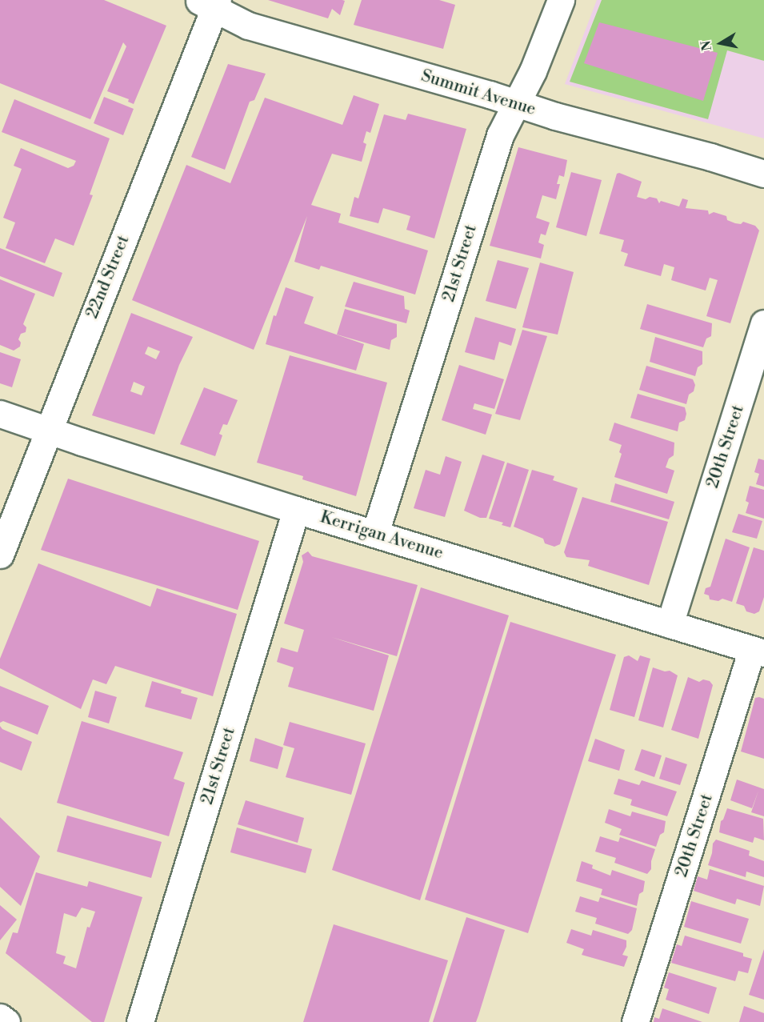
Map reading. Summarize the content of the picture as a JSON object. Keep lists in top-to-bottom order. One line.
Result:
{"streets":{"street":["Summit Avenue","21st Street","22nd Street","20th Street","Kerrigan Avenue"]},"crossings":[["Summit Avenue","21st Street"],["Summit Avenue","22nd Street"],["21st Street","Kerrigan Avenue"],["22nd Street","Kerrigan Avenue"],["20th Street","Kerrigan Avenue"]],"north":"left"}
